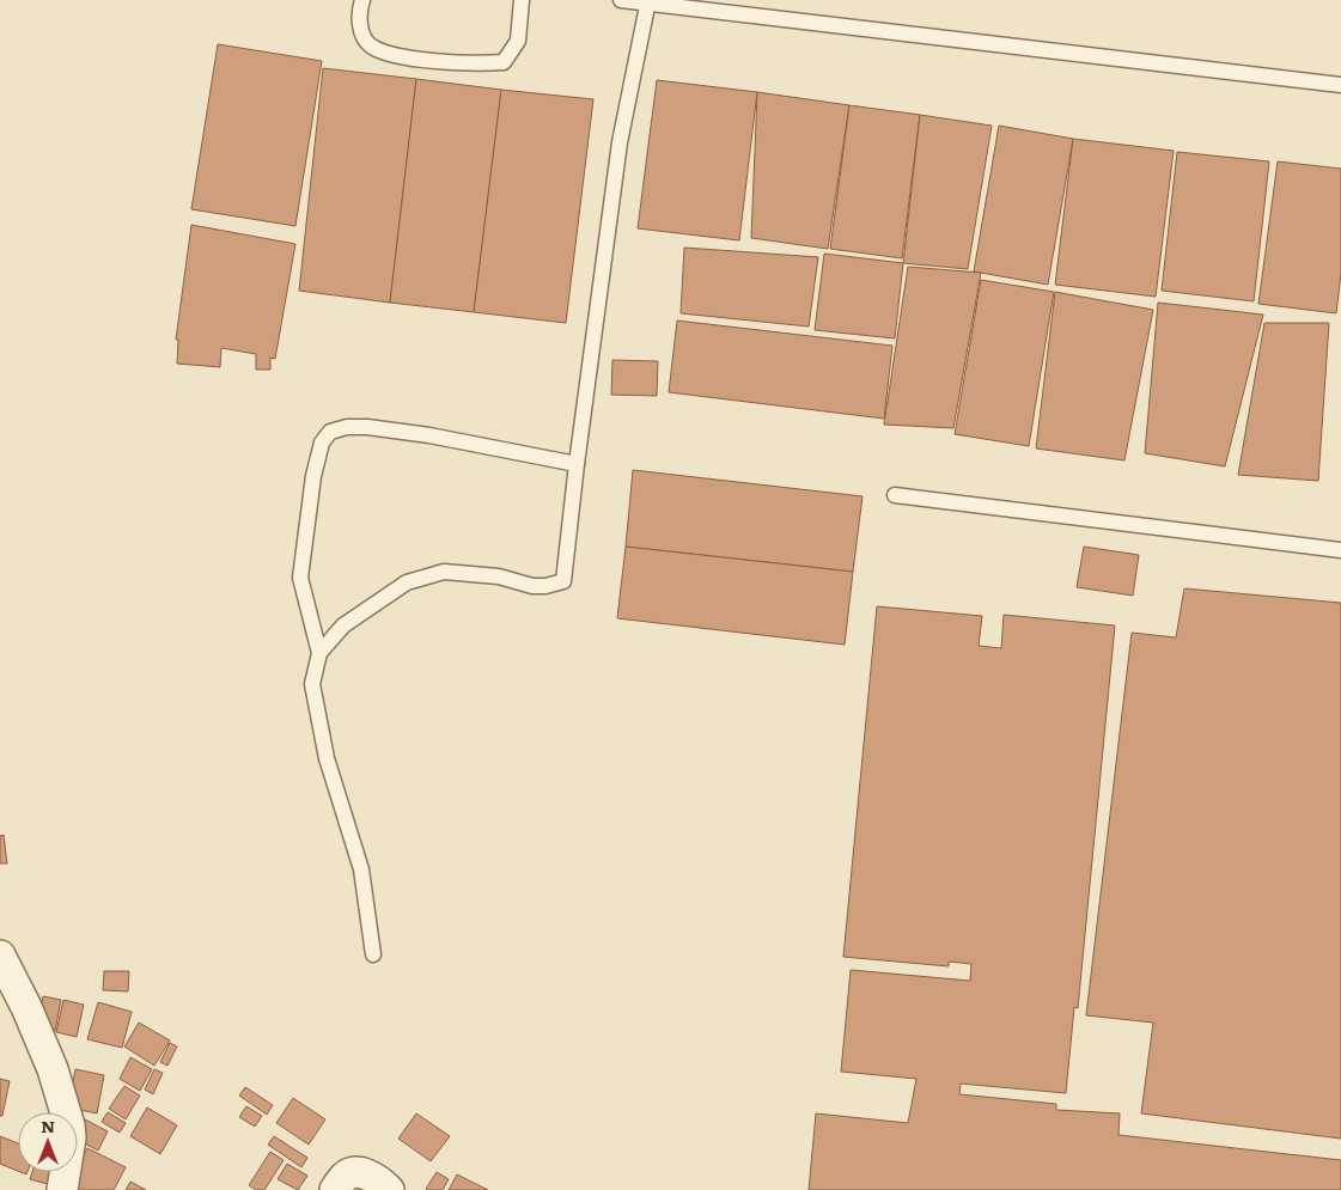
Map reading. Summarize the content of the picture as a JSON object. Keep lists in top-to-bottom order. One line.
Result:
{"north":"top"}
